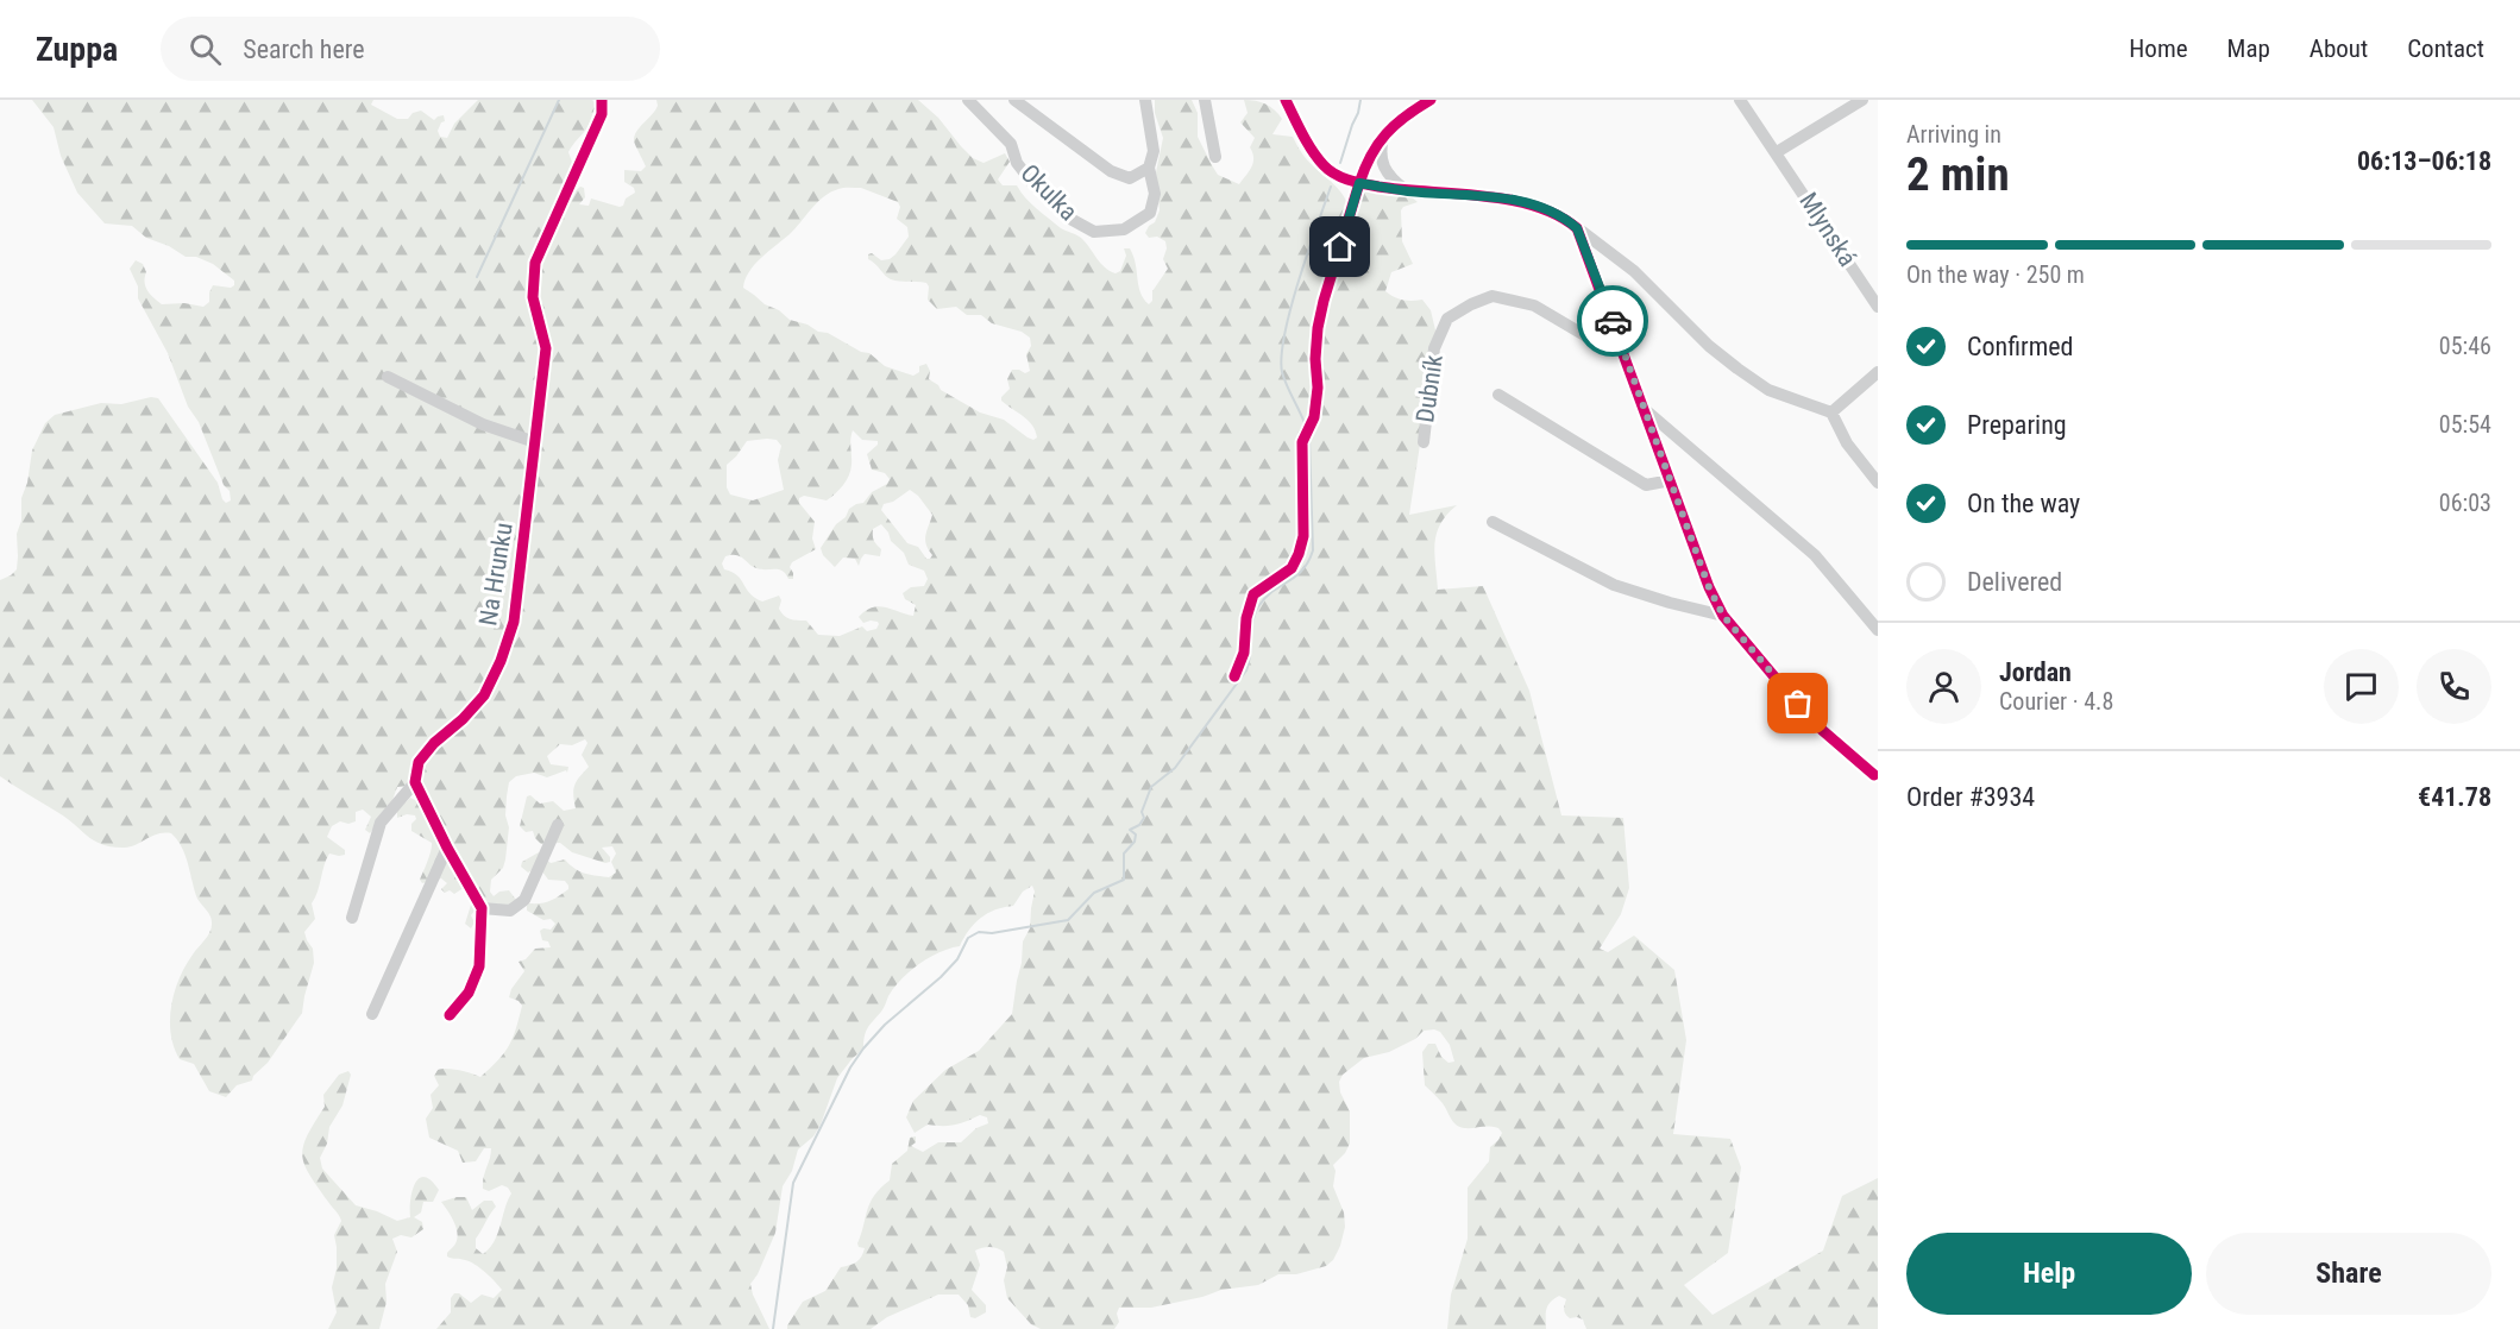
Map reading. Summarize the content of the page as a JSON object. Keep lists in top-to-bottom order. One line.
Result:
{"streets":{"street":["Okulka","Mlynská","Dubník","Na Hrunku"]},"page":{"header":"Zuppa","search":"Search here","nav":["Home","Map","About","Contact"],"heading":["2 min","Arriving in","06:13–06:18"],"panel":["Jordan","Courier · 4.8","Order #3934","€41.78"],"bar":"On the way · 250 m","list":[["Confirmed","05:46"],["Preparing","05:54"],["On the way","06:03"],"Delivered"],"buttons":["Help","Share"]}}
